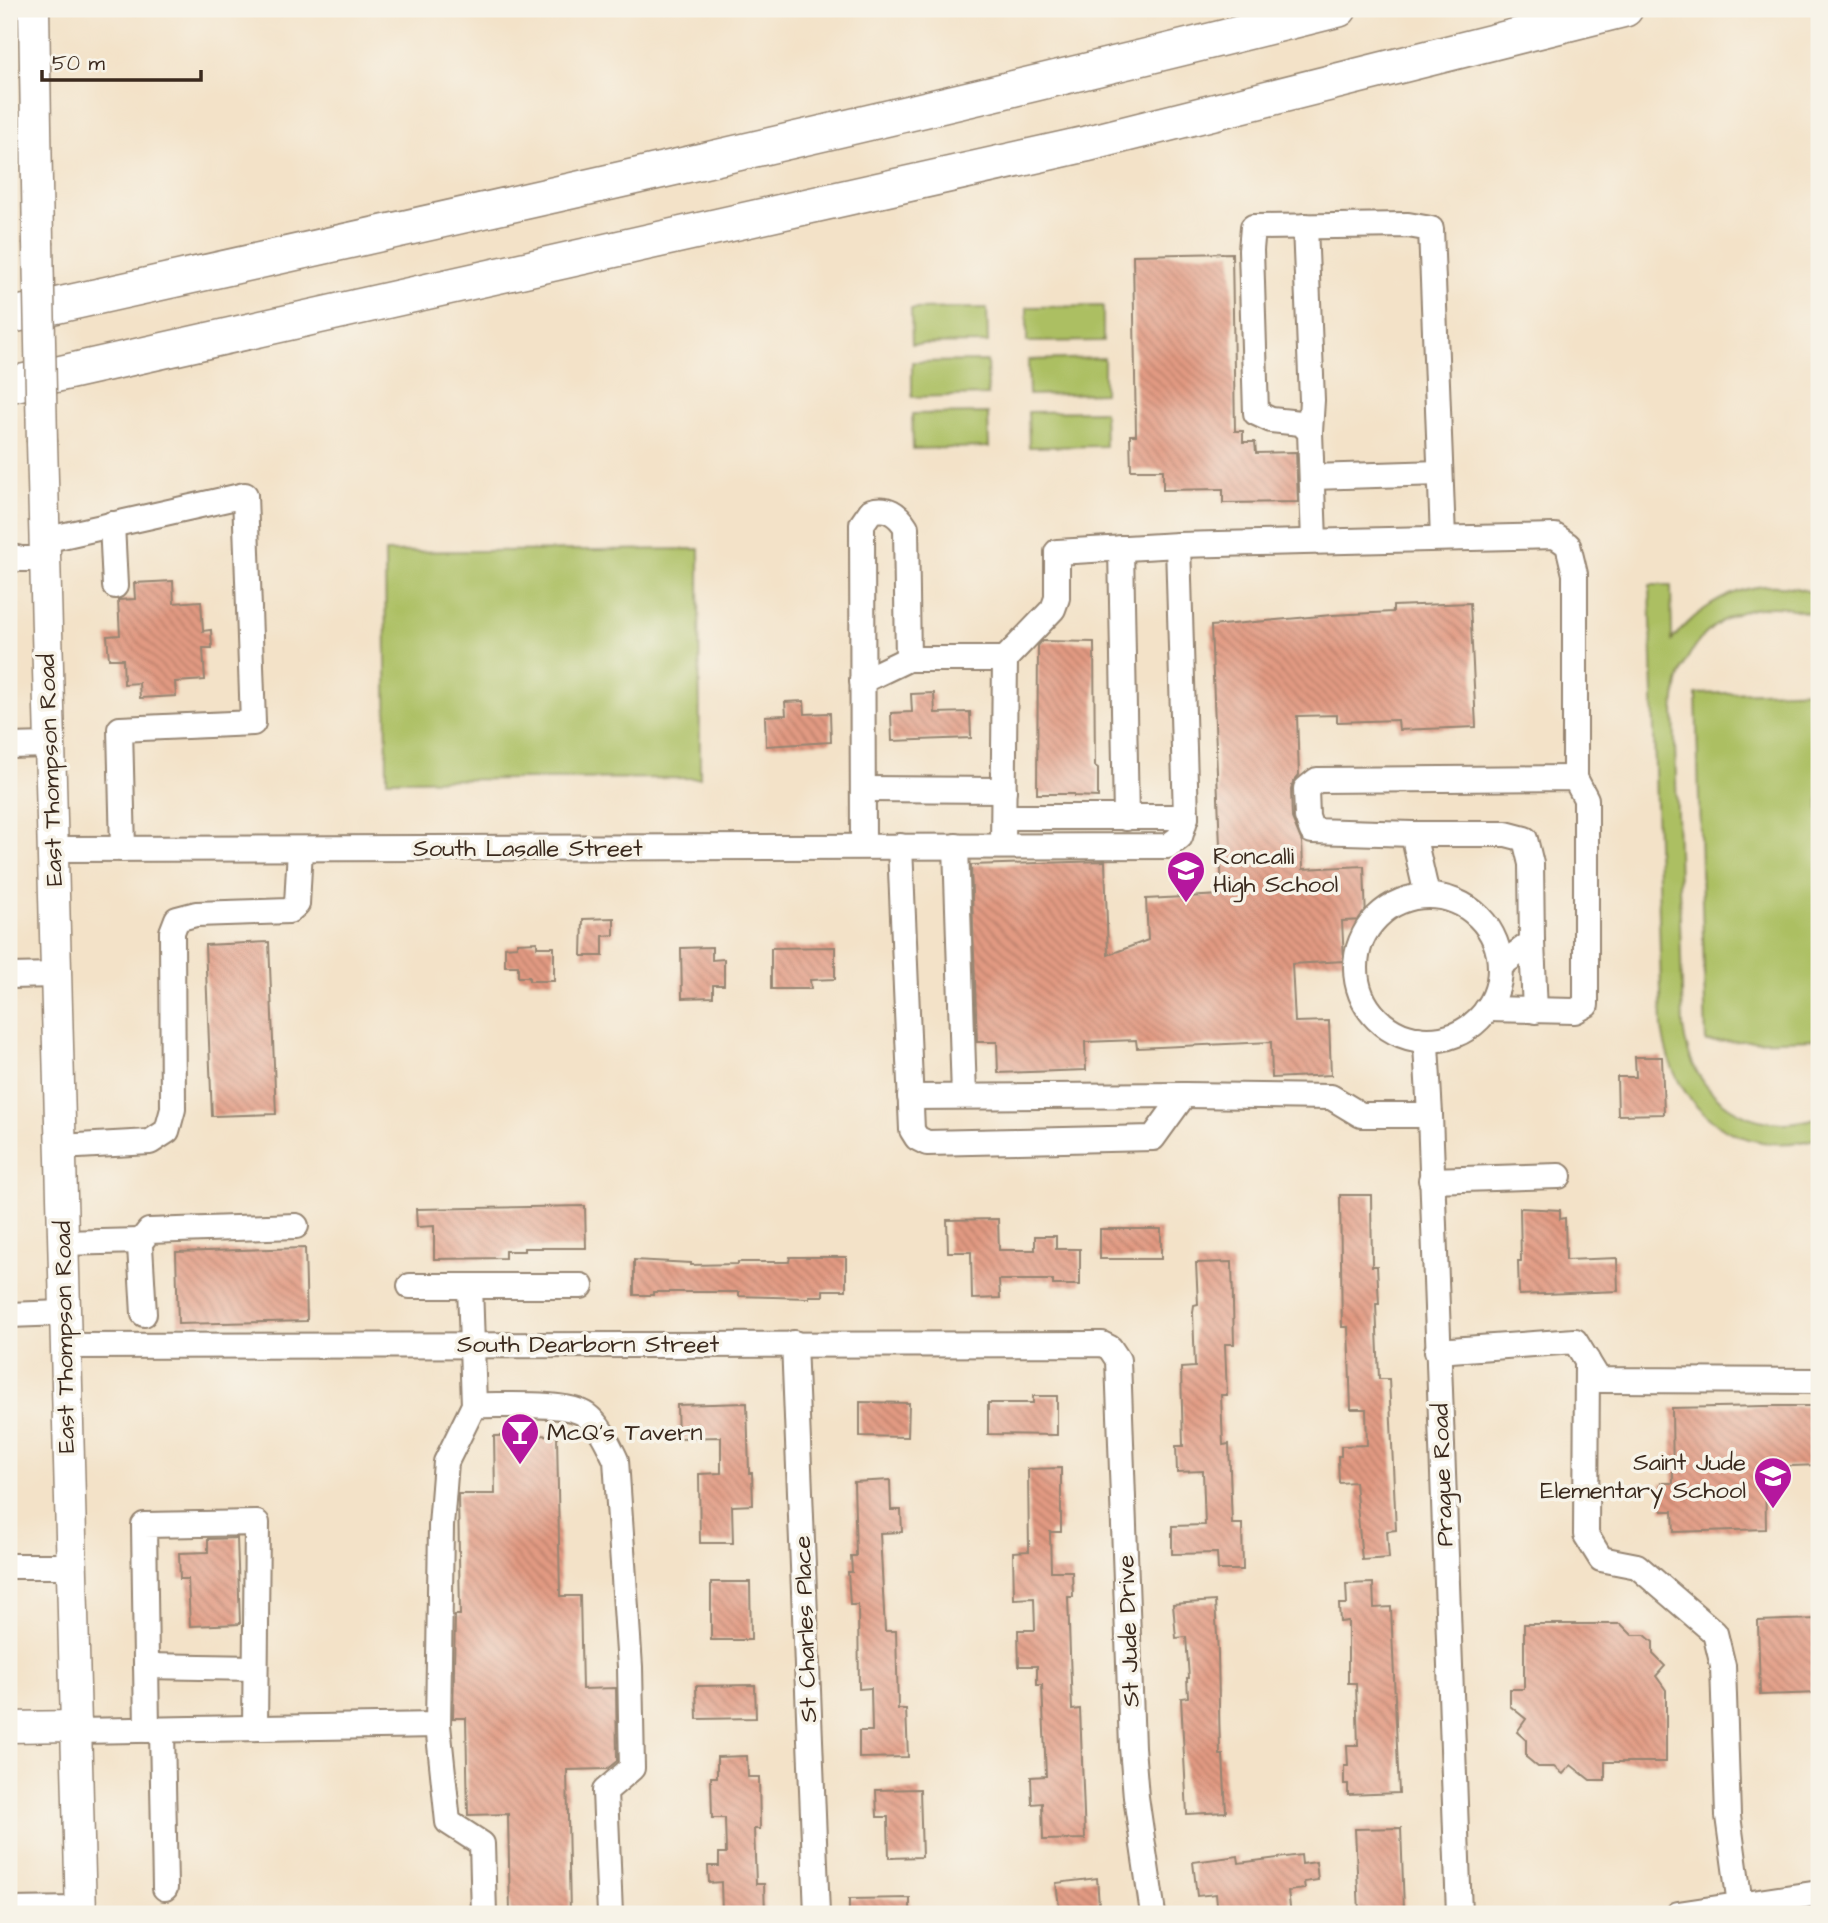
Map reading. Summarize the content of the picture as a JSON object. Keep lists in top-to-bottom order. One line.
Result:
{"streets":{"main road":["East Thompson Road"],"street":["South Lasalle Street","South Dearborn Street","Prague Road","St Charles Place","St Jude Drive"]},"crossings":[["East Thompson Road","South Lasalle Street"],["East Thompson Road","South Dearborn Street"],["South Dearborn Street","St Charles Place"],["South Dearborn Street","St Jude Drive"]],"places":{"school or university":["Roncalli High School","Saint Jude Elementary School"],"bar":["McQ's Tavern"]},"scale_bar":"50 m"}
